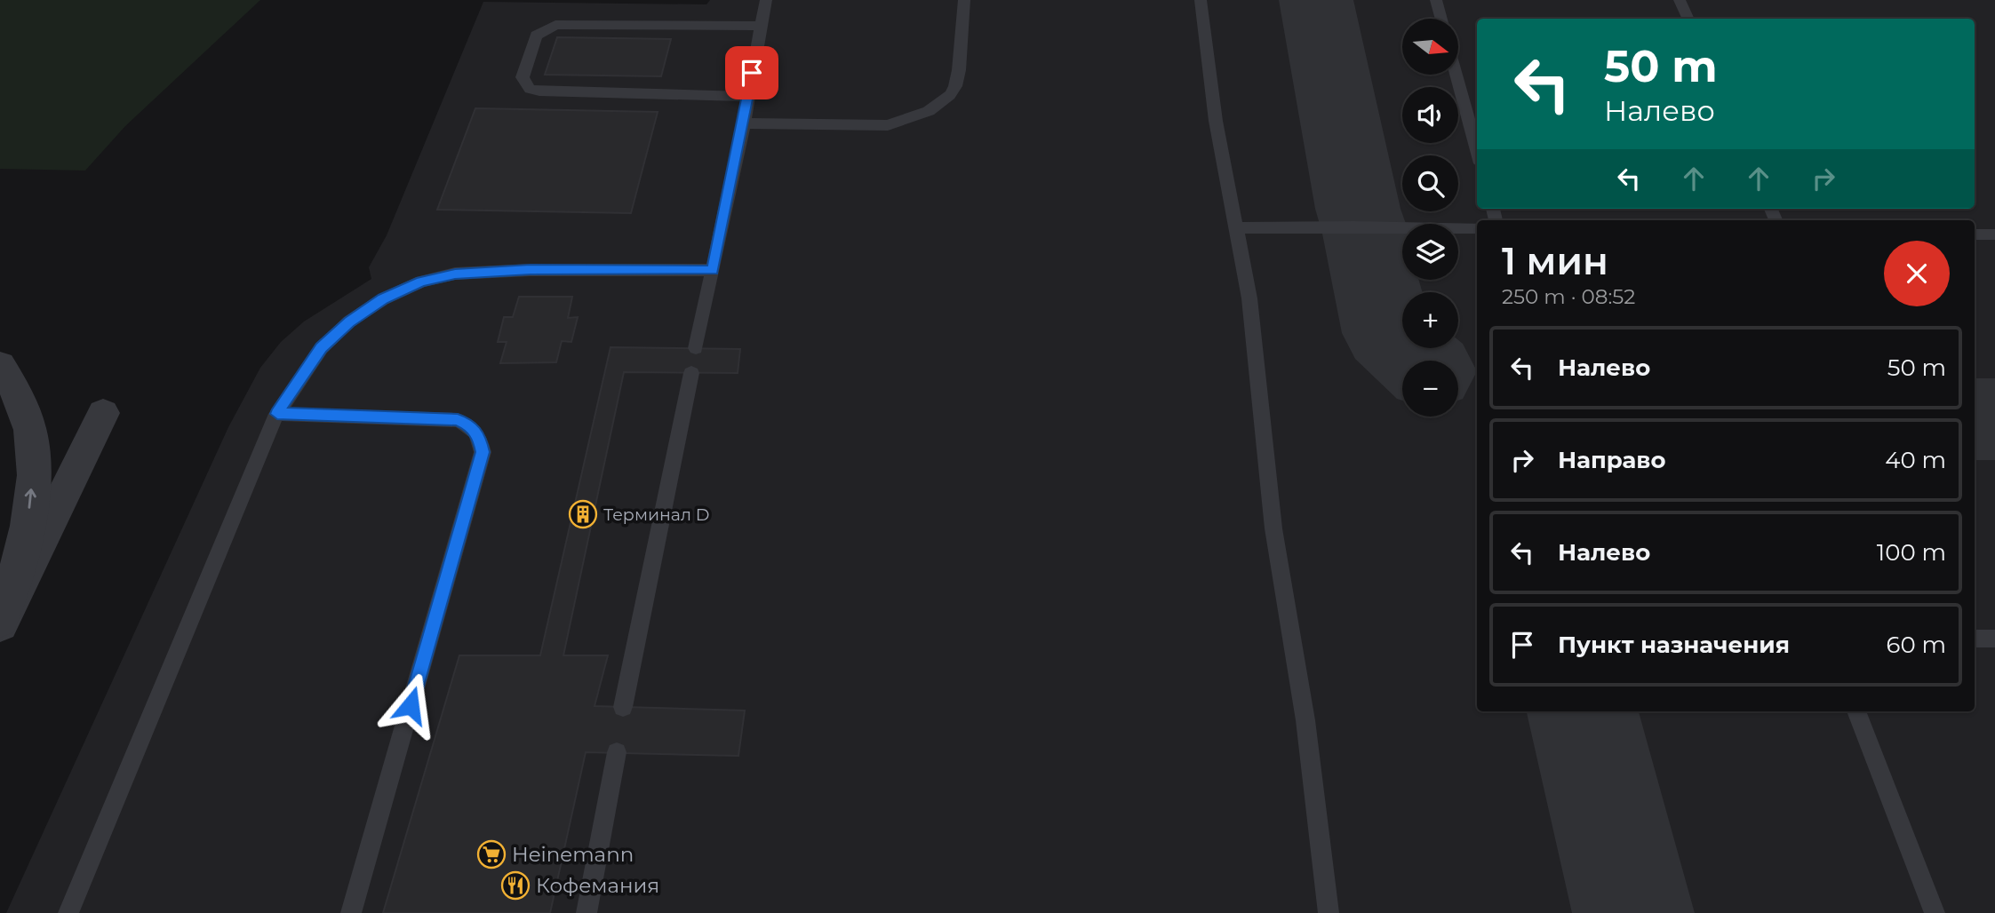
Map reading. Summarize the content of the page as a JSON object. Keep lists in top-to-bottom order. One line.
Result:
{"places":{"building":["Терминал D"],"supermarket":["Heinemann"],"restaurant":["Кофемания"]},"north":"right","page":{"map_buttons":["+","−"],"turn":["50 m","Налево"],"heading":["1 мин","250 m · 08:52"],"list":[{"name":"Налево","value":"50 m"},{"name":"Направо","value":"40 m"},{"name":"Налево","value":"100 m"},{"name":"Пункт назначения","value":"60 m"}]}}
